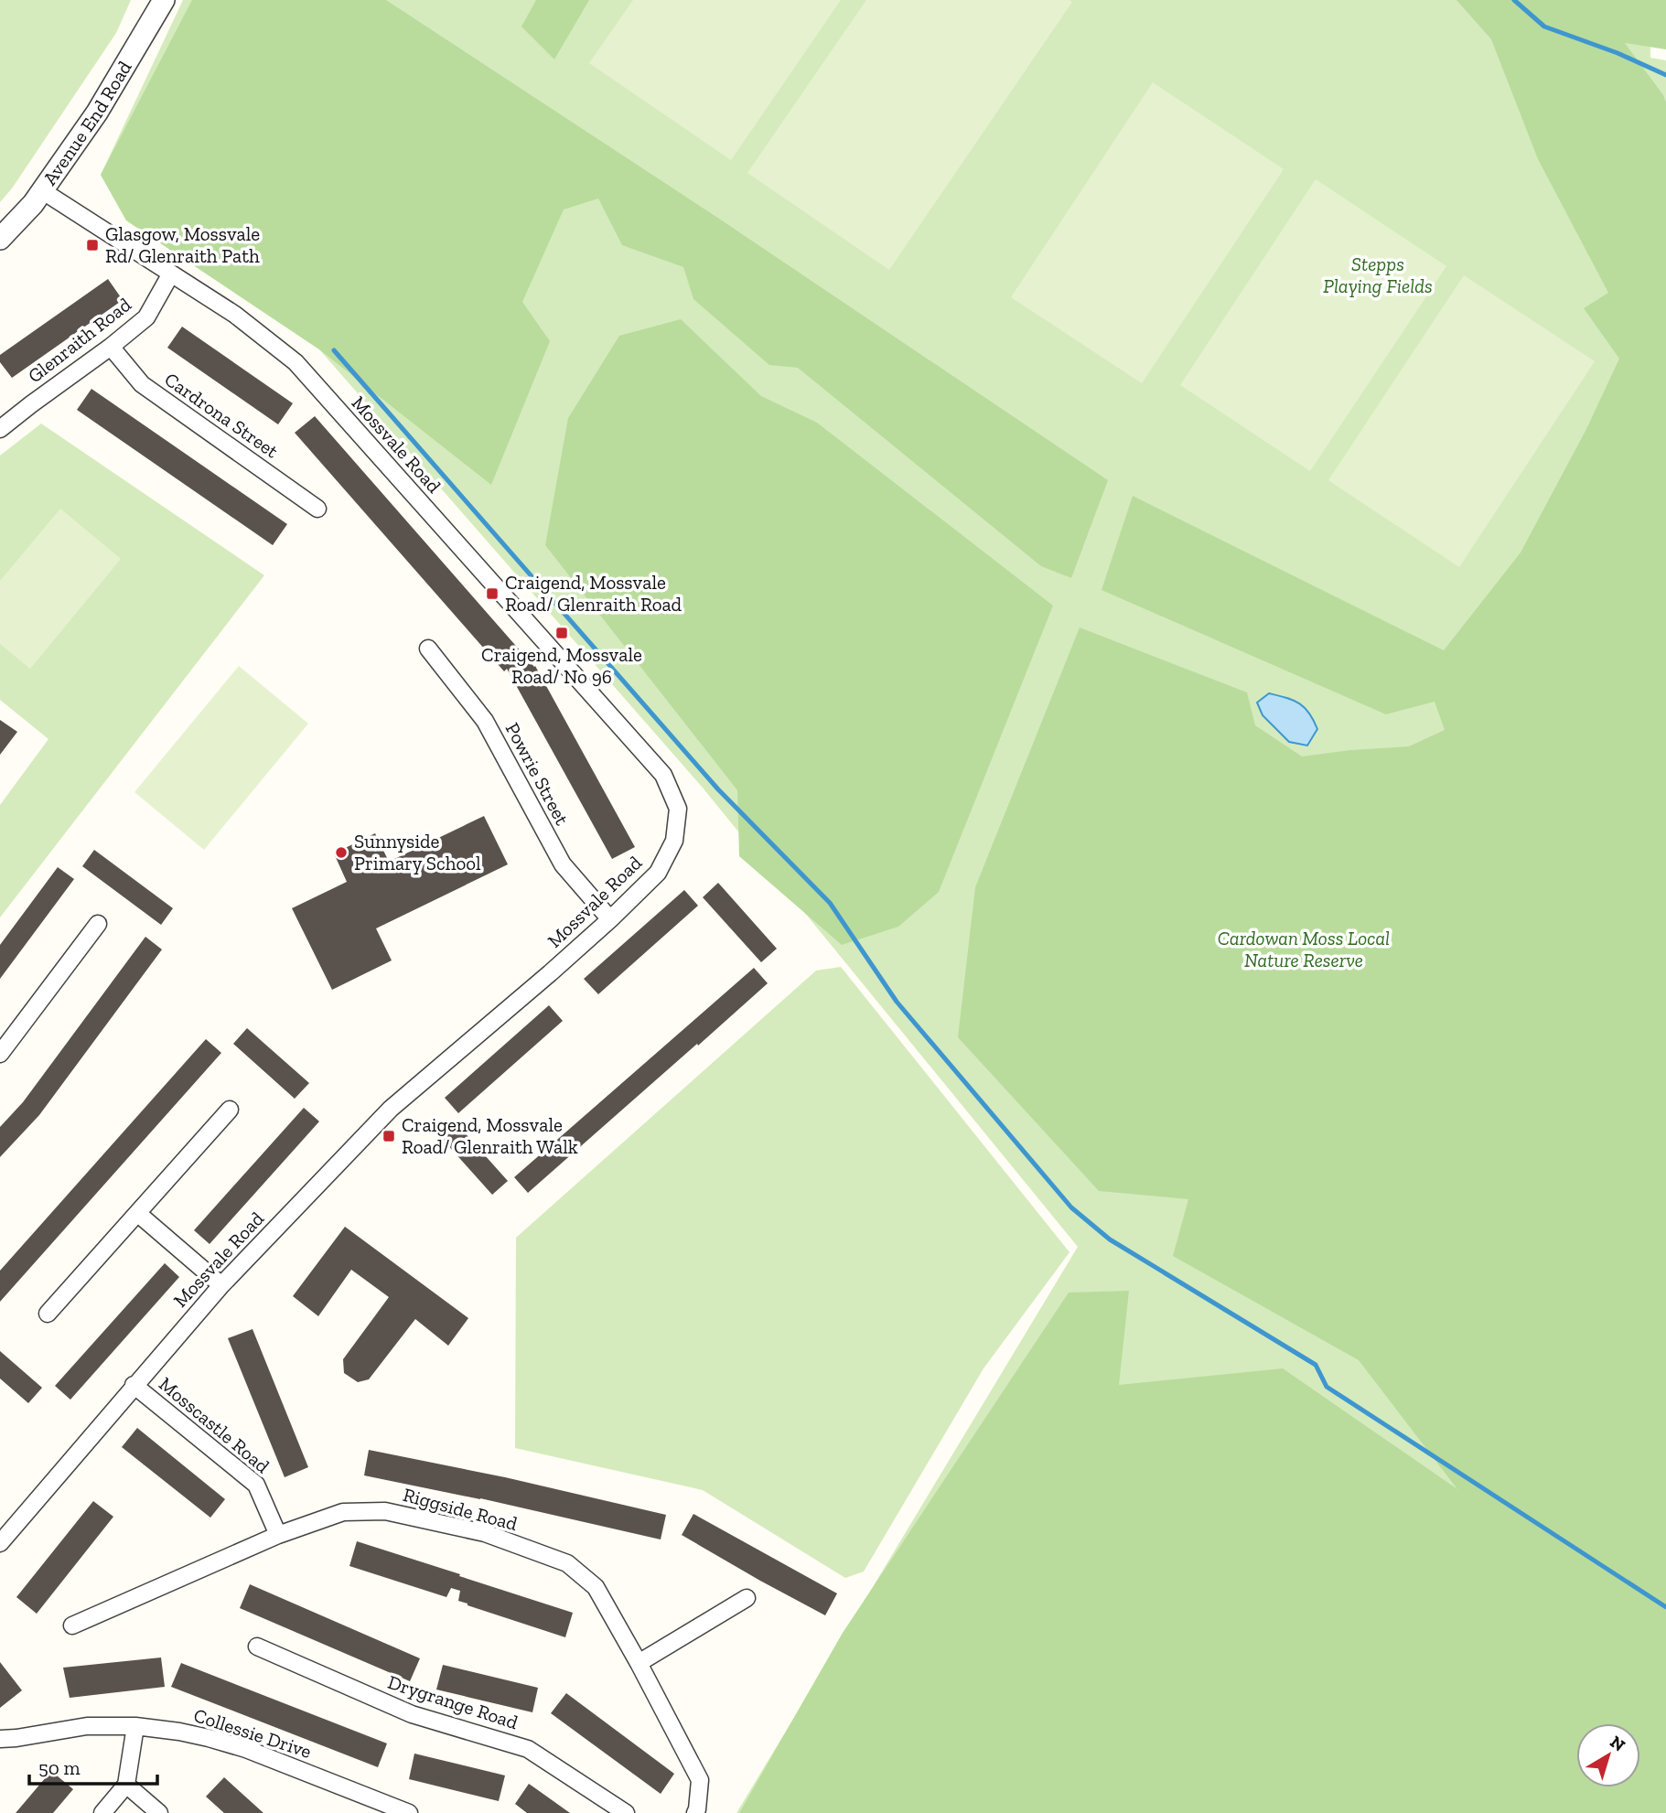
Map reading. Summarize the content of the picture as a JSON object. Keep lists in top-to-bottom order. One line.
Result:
{"streets":{"street":["Avenue End Road","Glenraith Road","Cardrona Street","Mossvale Road","Powrie Street","Mosscastle Road","Riggside Road","Drygrange Road","Collessie Drive"]},"crossings":[["Avenue End Road","Mossvale Road"],["Glenraith Road","Cardrona Street"],["Glenraith Road","Mossvale Road"],["Mossvale Road","Powrie Street"],["Mossvale Road","Mosscastle Road"],["Mosscastle Road","Riggside Road"]],"parks":["Stepps Playing Fields","Cardowan Moss Local Nature Reserve"],"places":{"transit":["Glasgow, Mossvale Rd/ Glenraith Path","Craigend, Mossvale Road/ Glenraith Road","Craigend, Mossvale Road/ No 96","Craigend, Mossvale Road/ Glenraith Walk"],"other":["Sunnyside Primary School"]},"scale_bar":"50 m","north":"top right"}
